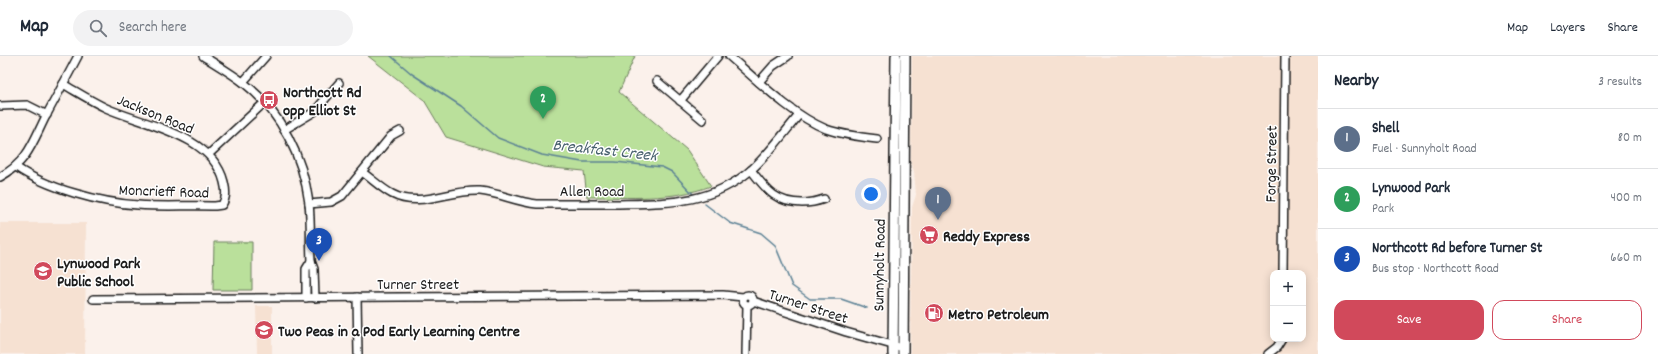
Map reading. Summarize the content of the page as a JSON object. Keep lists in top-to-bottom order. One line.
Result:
{"streets":{"main road":["Sunnyholt Road"],"street":["Jackson Road","Forge Street","Moncrieff Road","Allen Road","Turner Street"]},"crossings":[["Jackson Road","Moncrieff Road"],["Sunnyholt Road","Turner Street"]],"water":["Breakfast Creek"],"places":{"bus stop":["Northcott Rd opp Elliot St"],"supermarket":["Reddy Express"],"school or university":["Lynwood Park Public School","Two Peas in a Pod Early Learning Centre"],"fuel station":["Metro Petroleum"]},"page":{"header":"Map","search":"Search here","nav":["Map","Layers","Share"],"heading":["Nearby","3 results"],"pins":["2","1","3"],"list":[{"mark":"1","name":"Shell","note":"Fuel · Sunnyholt Road","value":"80 m"},{"mark":"2","name":"Lynwood Park","note":"Park","value":"400 m"},{"mark":"3","name":"Northcott Rd before Turner St","note":"Bus stop · Northcott Road","value":"660 m"}],"map_buttons":["+","−"],"buttons":["Save","Share"]}}
